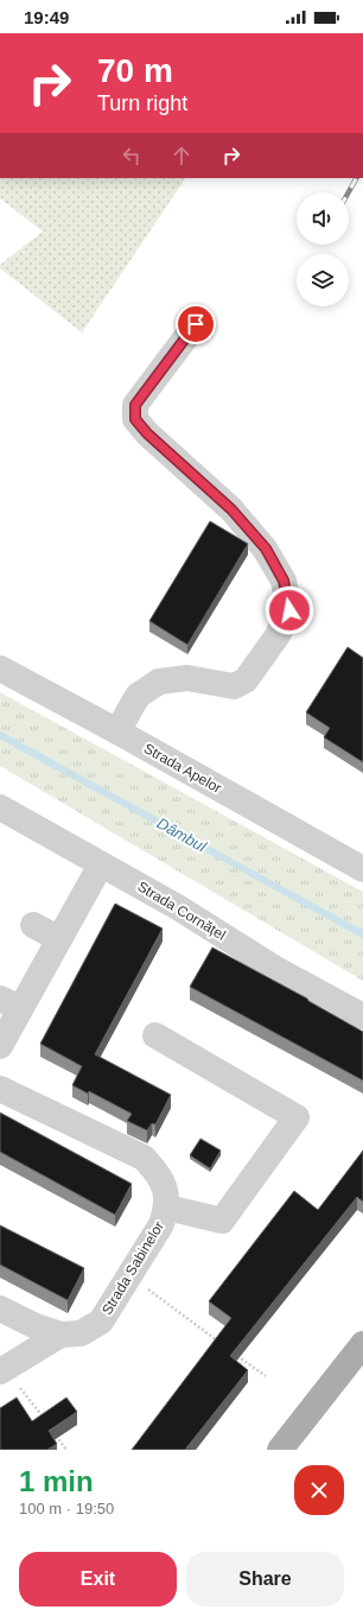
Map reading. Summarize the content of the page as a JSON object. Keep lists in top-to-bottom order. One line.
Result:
{"streets":{"street":["Strada Apelor","Strada Cornățel","Strada Sabinelor"]},"water":["Dâmbul"],"page":{"status":"19:49","turn":["70 m","Turn right"],"heading":["1 min","100 m · 19:50"],"buttons":["Exit","Share"]}}
